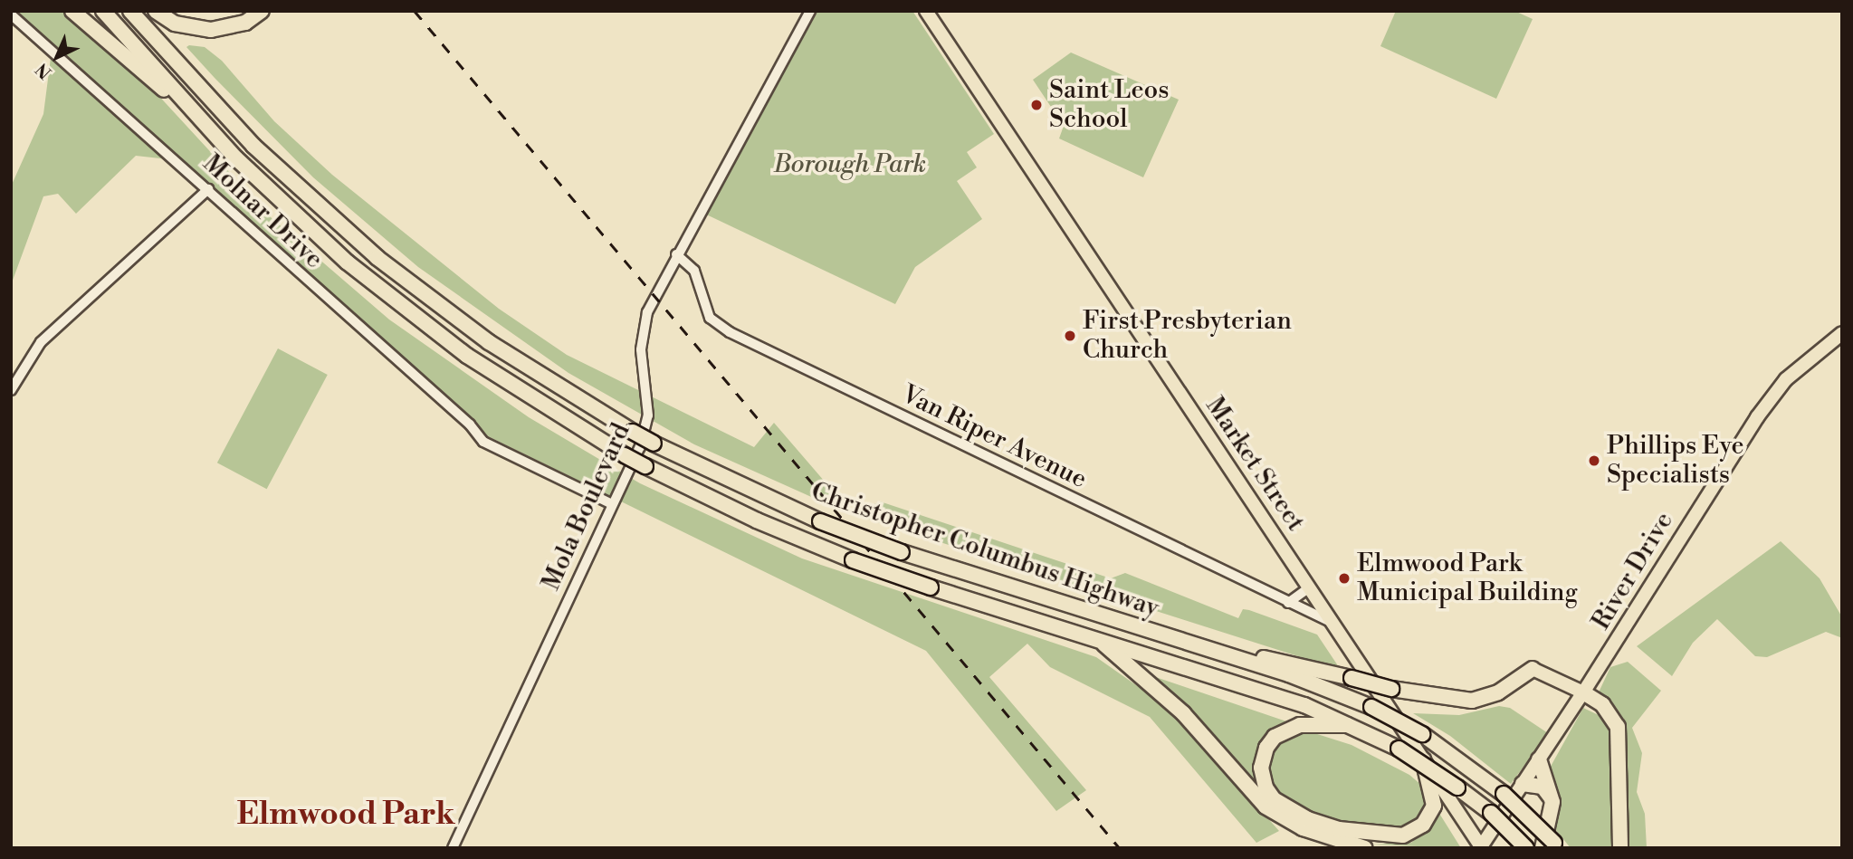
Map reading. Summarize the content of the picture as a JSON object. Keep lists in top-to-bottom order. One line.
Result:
{"streets":{"highway":["Christopher Columbus Highway"],"main road":["Market Street","River Drive"],"street":["Molnar Drive","Van Riper Avenue","Mola Boulevard"]},"crossings":[["Molnar Drive","Mola Boulevard"],["Van Riper Avenue","Market Street"],["Van Riper Avenue","Mola Boulevard"],["Market Street","River Drive"]],"districts":["Elmwood Park"],"parks":["Borough Park"],"places":["Saint Leos School","First Presbyterian Church","Phillips Eye Specialists","Elmwood Park Municipal Building"],"north":"bottom left"}
